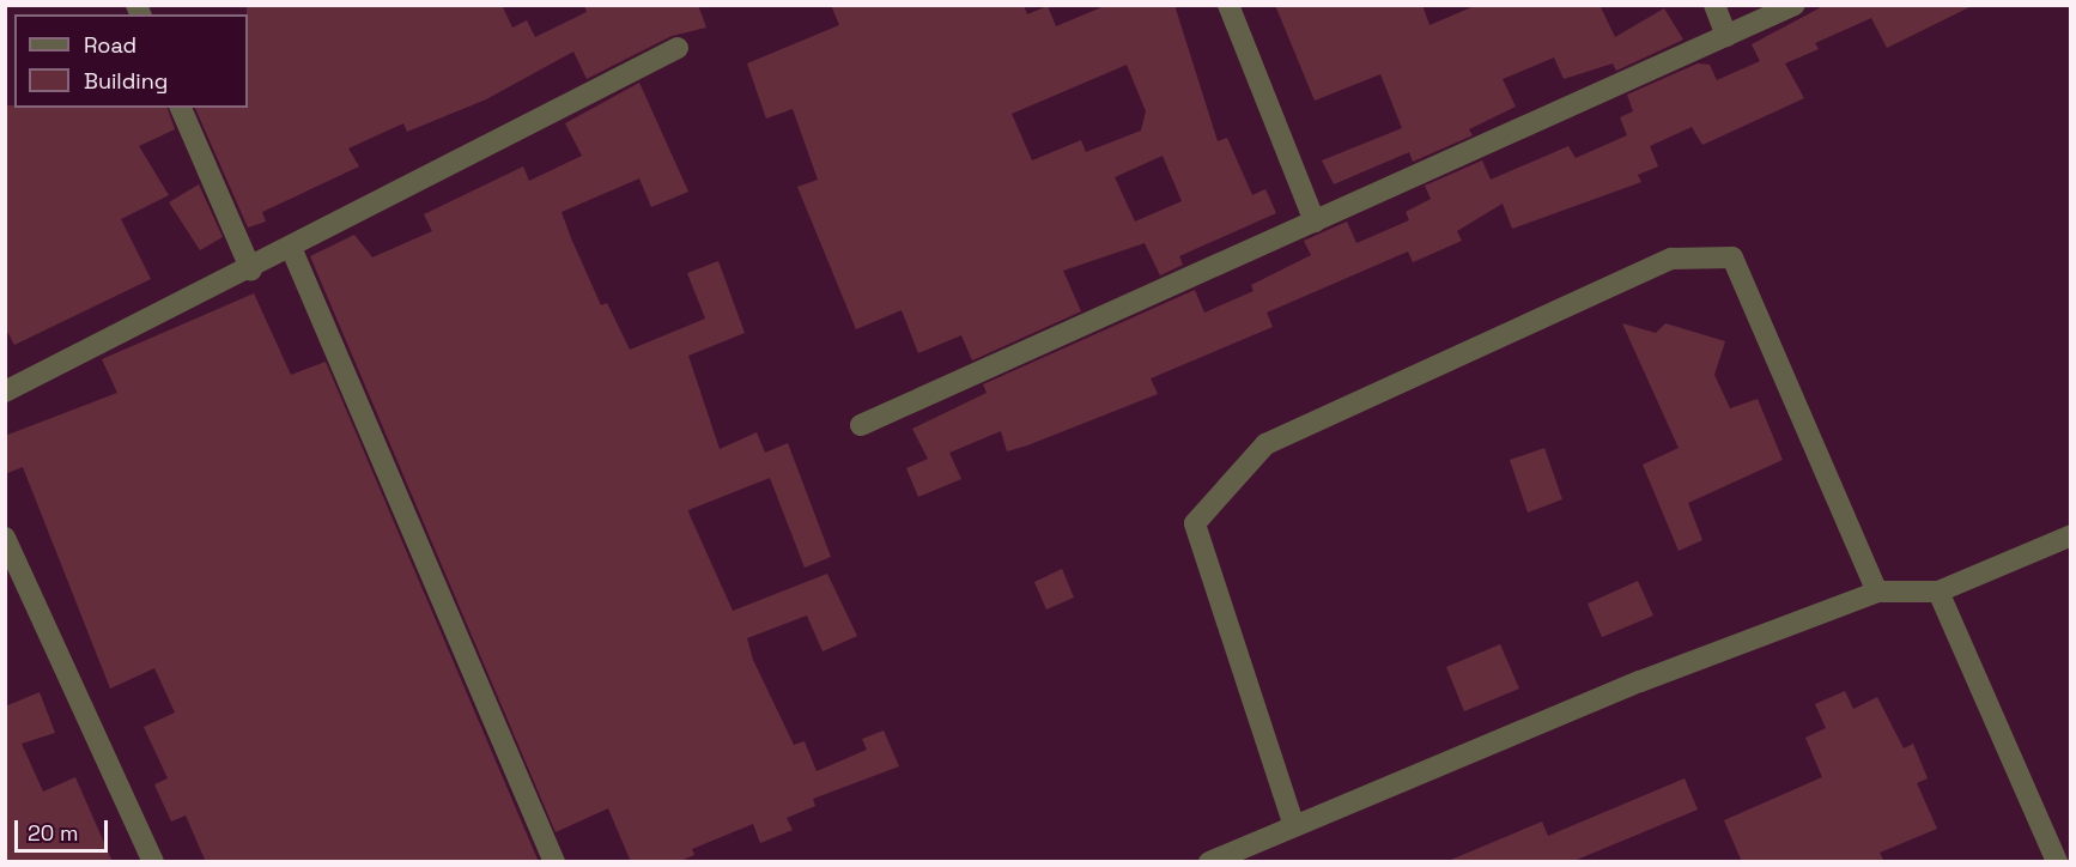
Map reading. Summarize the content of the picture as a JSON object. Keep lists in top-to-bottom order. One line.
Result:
{"legend":["Road","Building"],"scale_bar":"20 m"}
